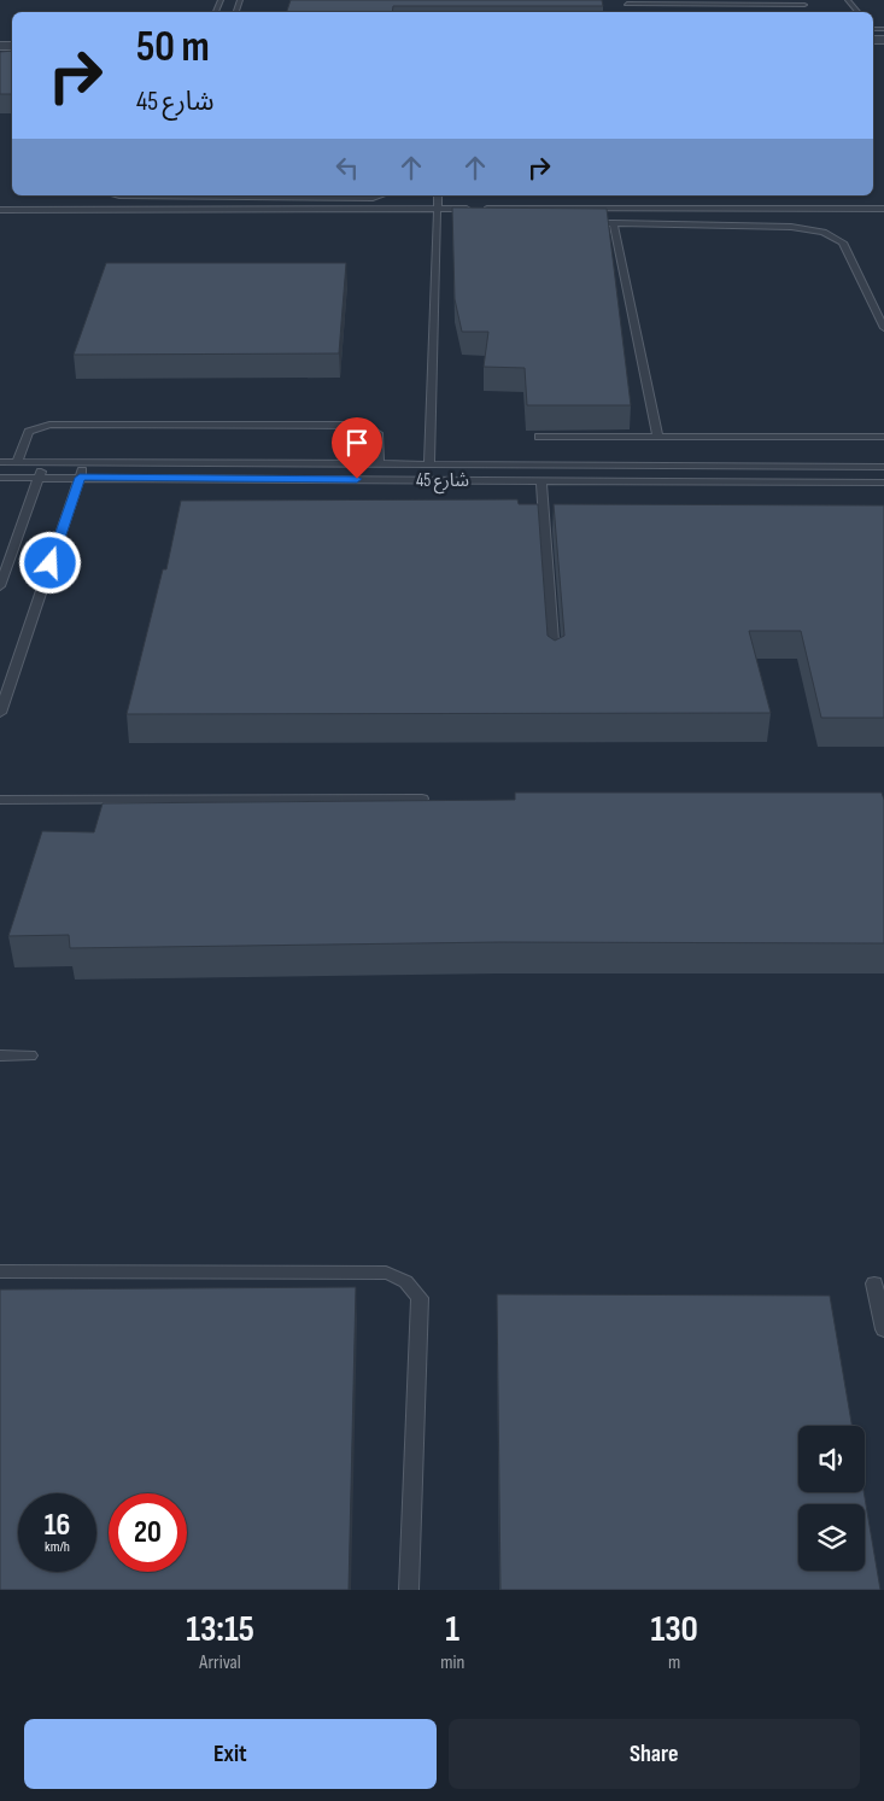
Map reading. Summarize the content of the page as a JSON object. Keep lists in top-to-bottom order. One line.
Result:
{"streets":{"lane":["شارع 45"]},"page":{"turn":["50 m","شارع 45"],"speed":"16 km/h","limit":"20","eta":["13:15","Arrival","1","min","130","m"],"buttons":["Exit","Share"]}}
